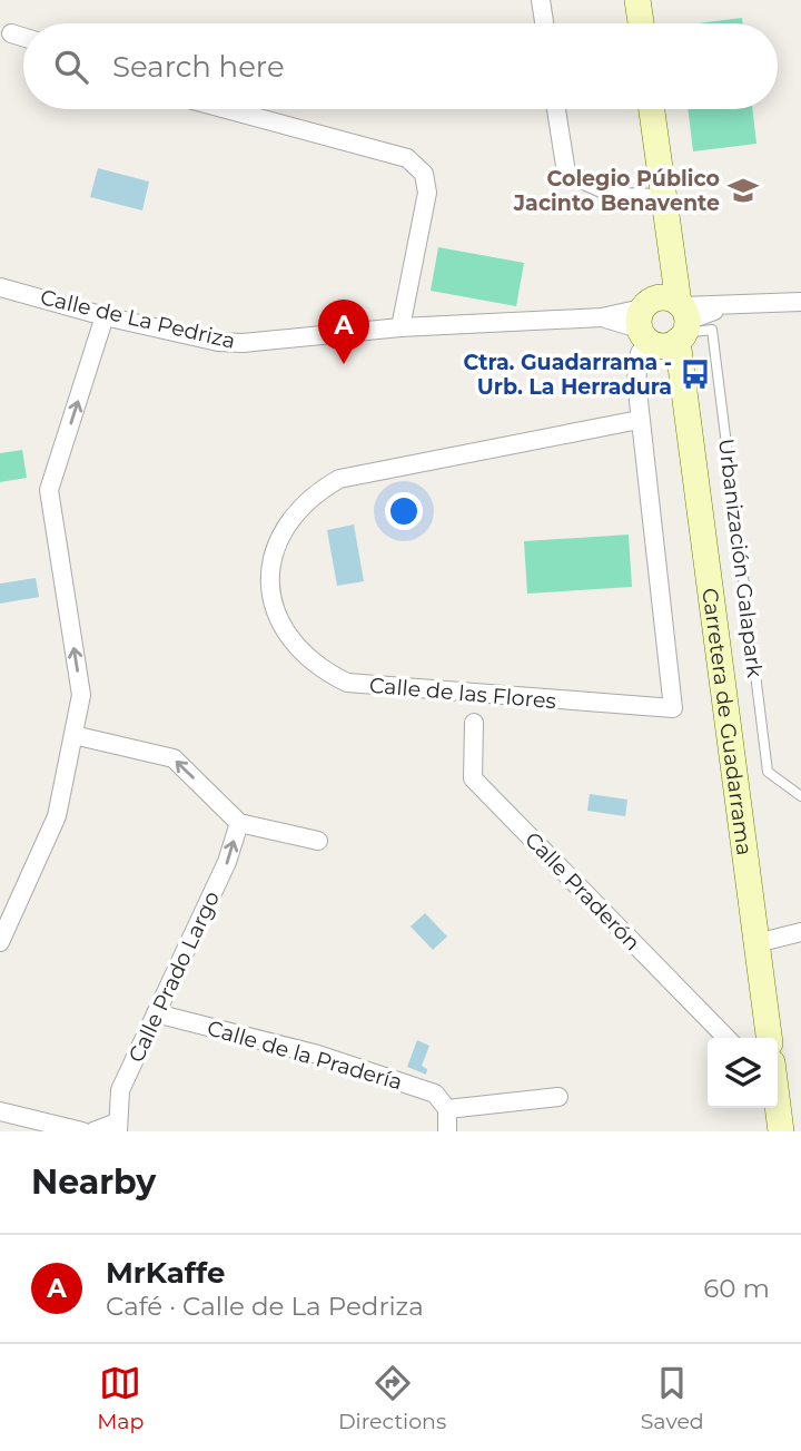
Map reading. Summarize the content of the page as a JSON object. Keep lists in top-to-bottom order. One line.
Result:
{"streets":{"main road":["Carretera de Guadarrama"],"street":["Calle de La Pedriza","Calle de las Flores","Calle Praderón","Calle Prado Largo","Calle de la Pradería"],"lane":["Urbanización Galapark"]},"crossings":[["Calle de La Pedriza","Urbanización Galapark"],["Calle de La Pedriza","Calle de las Flores"],["Calle de La Pedriza","Carretera de Guadarrama"],["Urbanización Galapark","Calle de las Flores"],["Urbanización Galapark","Carretera de Guadarrama"],["Calle de las Flores","Carretera de Guadarrama"],["Calle Prado Largo","Calle de la Pradería"]],"one_way":["Calle Prado Largo"],"places":{"school or university":["Colegio Público Jacinto Benavente"],"bus stop":["Ctra. Guadarrama - Urb. La Herradura"]},"page":{"search":"Search here","pins":"A","heading":"Nearby","list":[{"mark":"A","name":"MrKaffe","note":"Café · Calle de La Pedriza","value":"60 m"}],"nav":["Map","Directions","Saved"]}}
